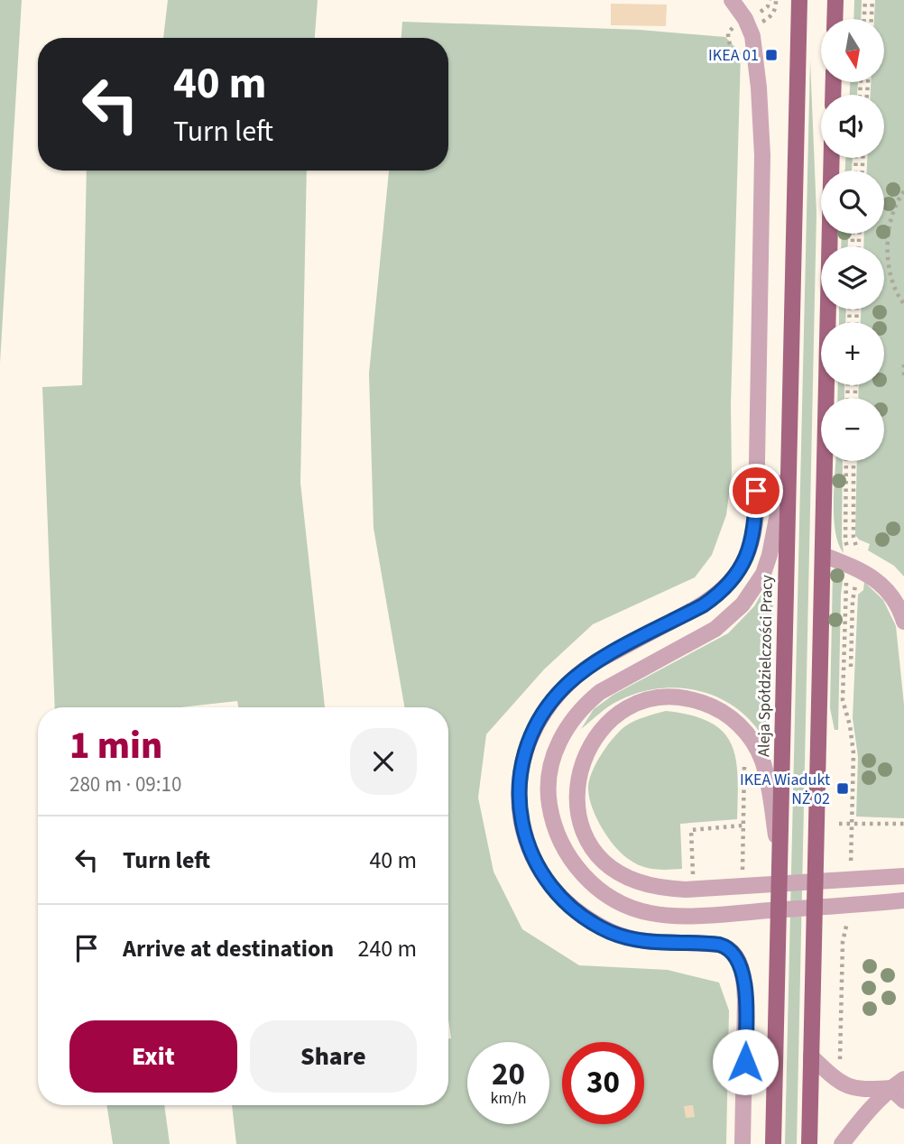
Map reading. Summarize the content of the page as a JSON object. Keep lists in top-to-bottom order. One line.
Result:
{"streets":{"main road":["Aleja Spółdzielczości Pracy"]},"places":{"transit":["IKEA 01","IKEA Wiadukt NŻ 02"]},"north":"bottom","page":{"map_buttons":["+","−"],"turn":["40 m","Turn left"],"heading":["1 min","280 m · 09:10"],"list":[{"name":"Turn left","value":"40 m"},{"name":"Arrive at destination","value":"240 m"}],"buttons":["Exit","Share"],"speed":"20 km/h","limit":"30"}}
